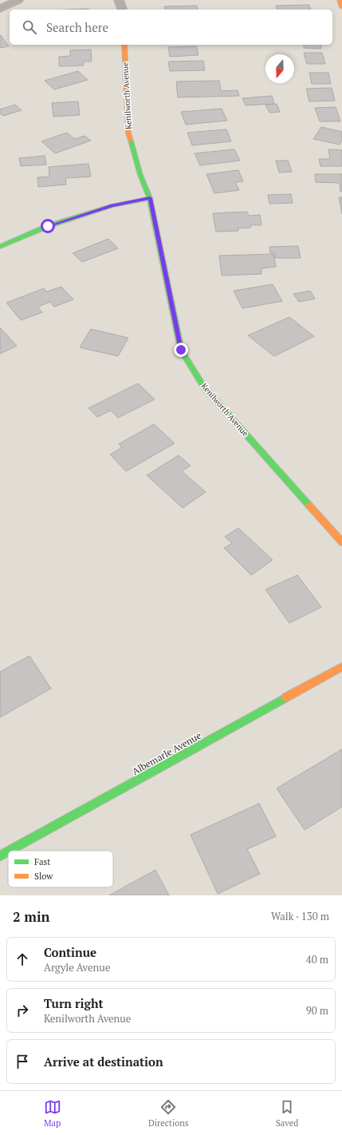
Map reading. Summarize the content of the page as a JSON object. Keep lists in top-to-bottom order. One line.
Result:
{"streets":{"street":["Kenilworth Avenue","Albemarle Avenue"]},"legend":["Fast","Slow"],"north":"bottom","page":{"search":"Search here","heading":["2 min","Walk · 130 m"],"list":[["Continue","Argyle Avenue","40 m"],["Turn right","Kenilworth Avenue","90 m"],"Arrive at destination"],"nav":["Map","Directions","Saved"]}}
